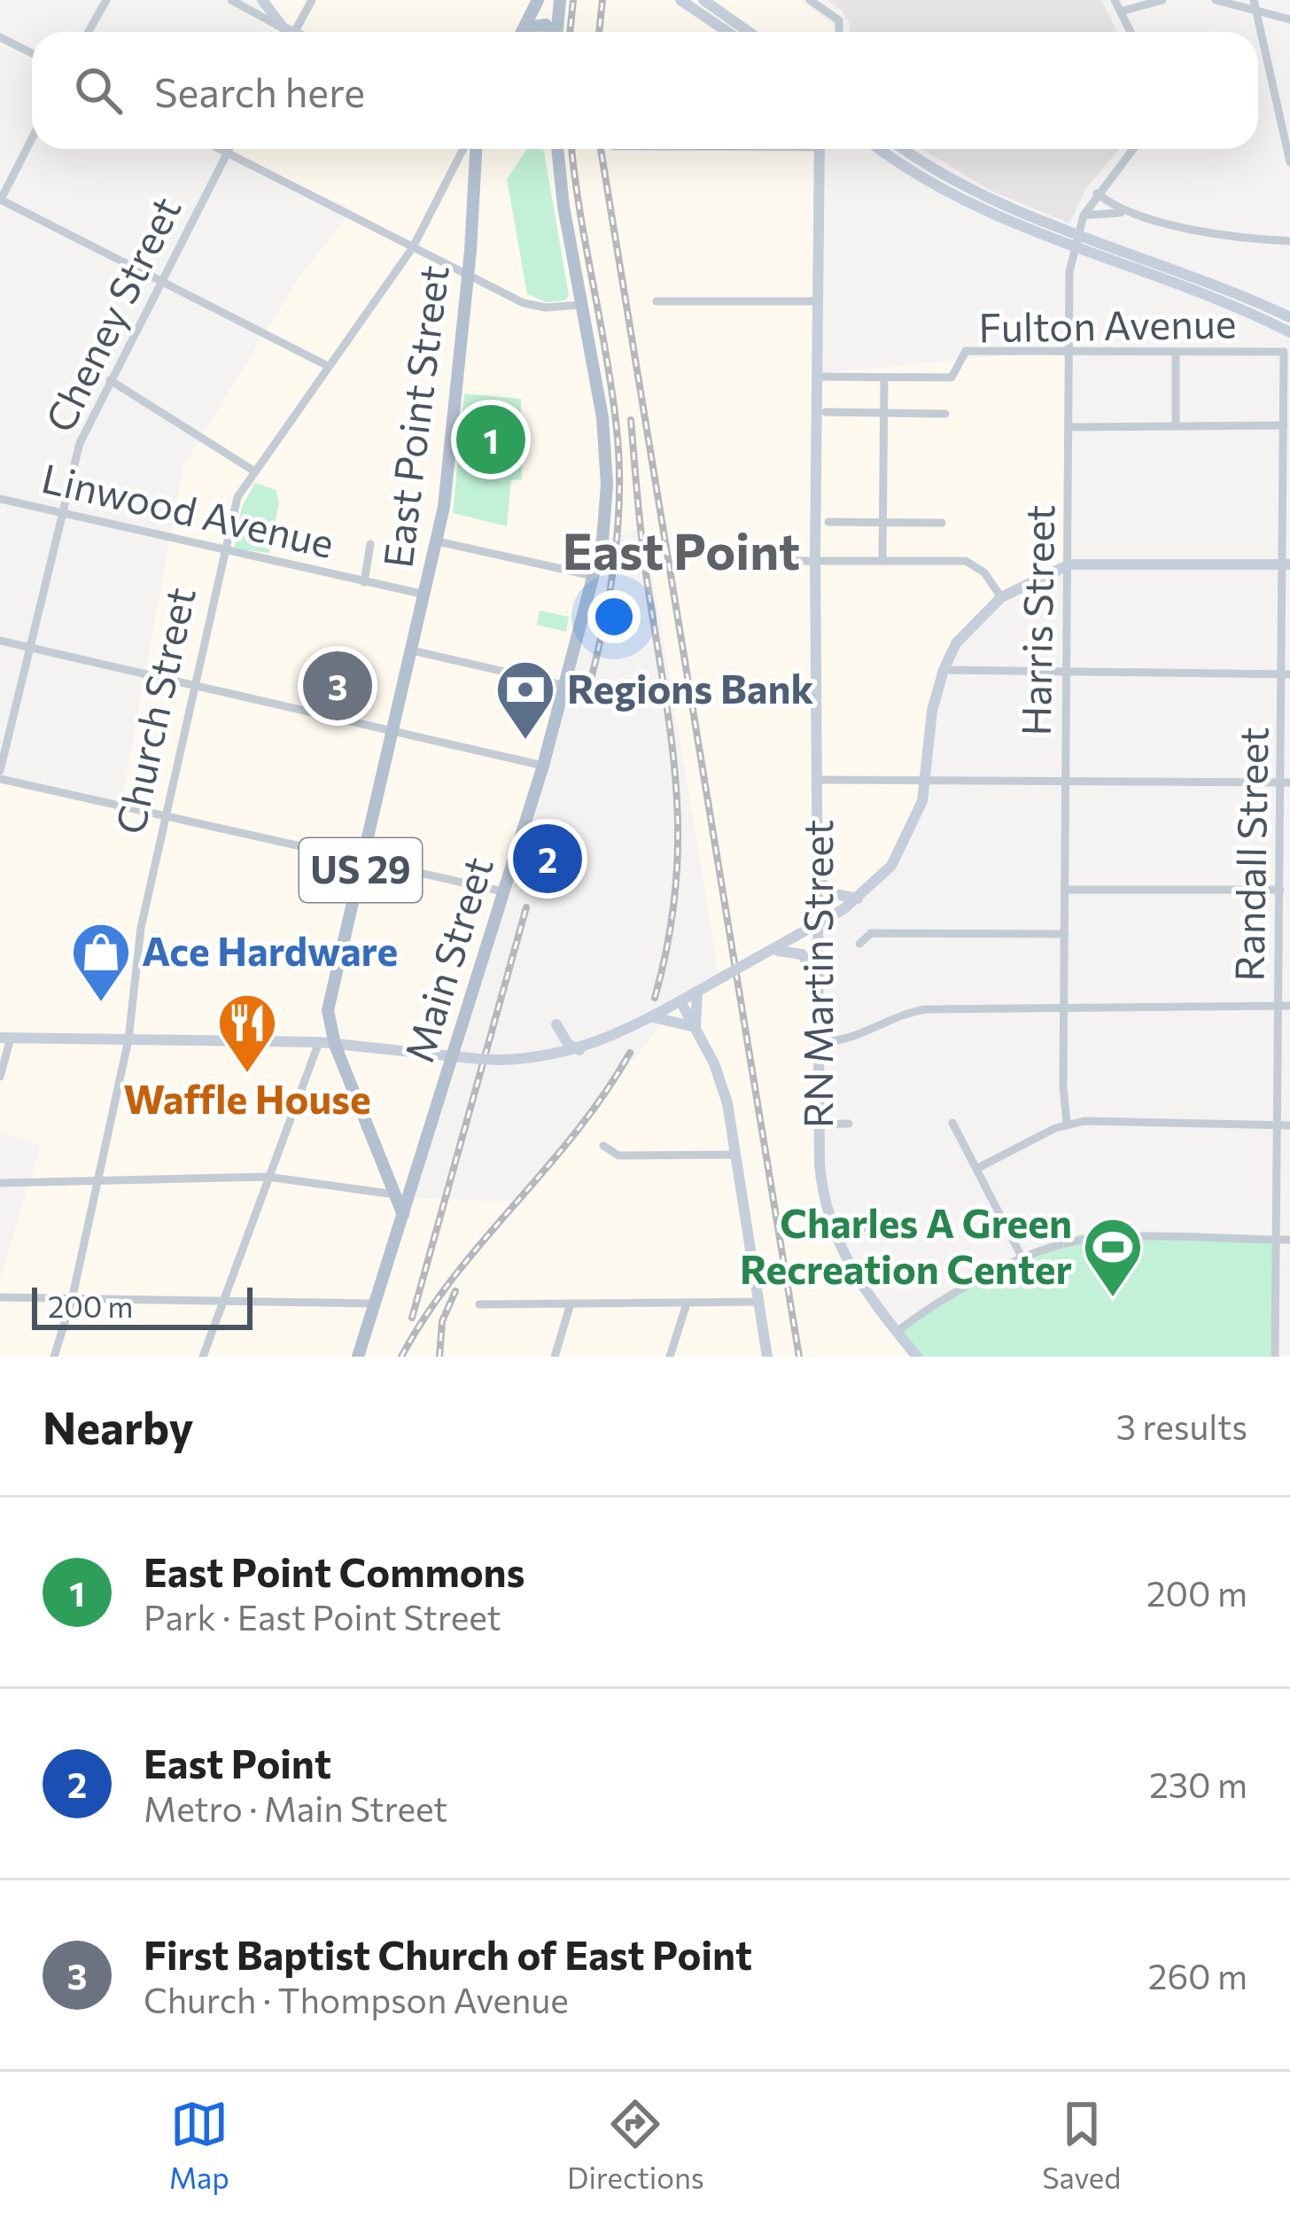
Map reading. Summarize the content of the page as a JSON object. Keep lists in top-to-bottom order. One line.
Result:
{"streets":{"main road":["East Point Street","US 29","Main Street","RN Martin Street"],"street":["Cheney Street","Fulton Avenue","Linwood Avenue","Harris Street","Church Street","Randall Street"]},"crossings":[["Cheney Street","Linwood Avenue"],["Fulton Avenue","Harris Street"],["Fulton Avenue","Randall Street"],["Fulton Avenue","RN Martin Street"],["East Point Street","Linwood Avenue"],["East Point Street","US 29"],["Linwood Avenue","Church Street"],["US 29","Main Street"]],"districts":["East Point"],"places":{"bank":["Regions Bank"],"shop":["Ace Hardware"],"restaurant":["Waffle House"],"sports":["Charles A Green Recreation Center"]},"scale_bar":"200 m","page":{"search":"Search here","pins":["1","3","2"],"scale":"200 m","heading":["Nearby","3 results"],"list":[{"mark":"1","name":"East Point Commons","note":"Park · East Point Street","value":"200 m"},{"mark":"2","name":"East Point","note":"Metro · Main Street","value":"230 m"},{"mark":"3","name":"First Baptist Church of East Point","note":"Church · Thompson Avenue","value":"260 m"}],"nav":["Map","Directions","Saved"]}}
